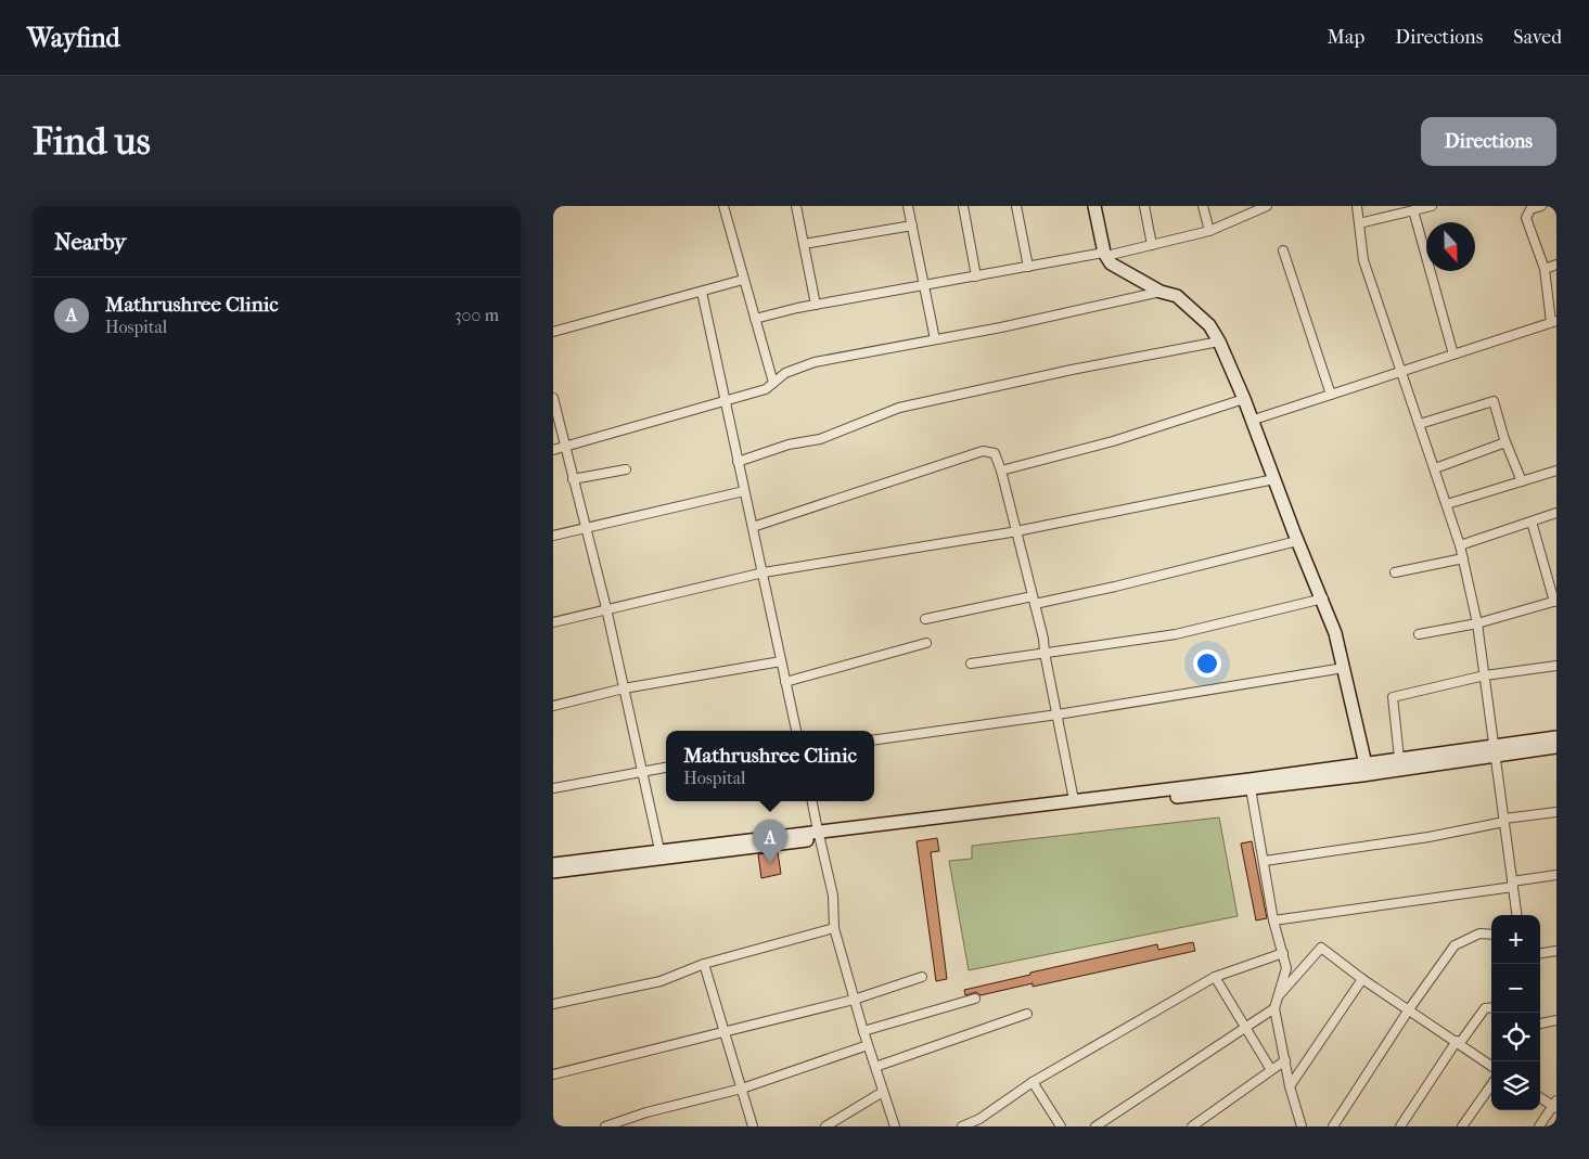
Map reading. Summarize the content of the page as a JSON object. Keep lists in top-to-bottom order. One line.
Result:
{"north":"bottom","page":{"header":"Wayfind","nav":["Map","Directions","Saved"],"buttons":"Directions","title":"Find us","heading":"Nearby","list":[{"mark":"A","name":"Mathrushree Clinic","note":"Hospital","value":"300 m"}],"popup":["Mathrushree Clinic","Hospital"],"pins":"A","map_buttons":["+","−"]}}
